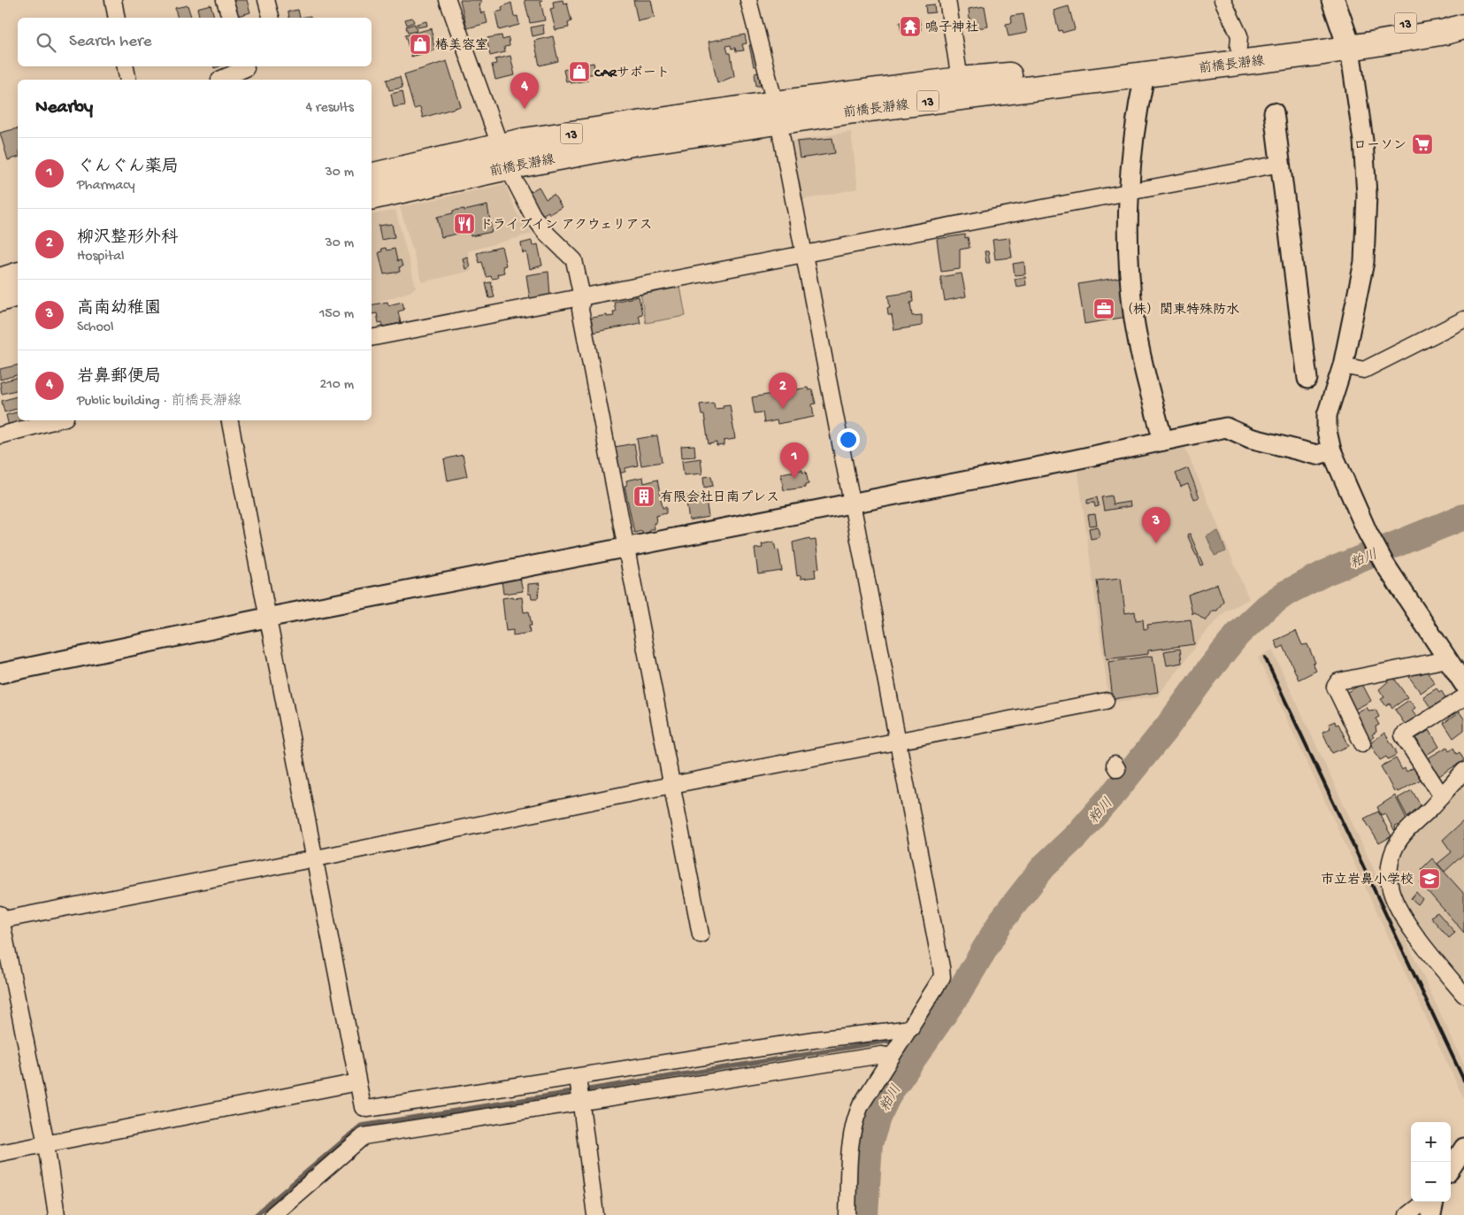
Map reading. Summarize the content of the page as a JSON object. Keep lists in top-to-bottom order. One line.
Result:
{"streets":{"main road":["13","前橋長瀞線"]},"water":["粕川"],"places":{"temple":["鳴子神社"],"shop":["椿美容室","CARサポート"],"supermarket":["ローソン"],"restaurant":["ドライブイン アクウェリアス"],"office":["（株）関東特殊防水"],"building":["有限会社日南プレス"],"school or university":["市立岩鼻小学校"]},"page":{"search":"Search here","pins":["4","2","1","3"],"heading":["Nearby","4 results"],"list":[{"mark":"1","name":"ぐんぐん薬局","note":"Pharmacy","value":"30 m"},{"mark":"2","name":"柳沢整形外科","note":"Hospital","value":"30 m"},{"mark":"3","name":"高南幼稚園","note":"School","value":"150 m"},{"mark":"4","name":"岩鼻郵便局","note":"Public building · 前橋長瀞線","value":"210 m"}],"map_buttons":["+","−"]}}
